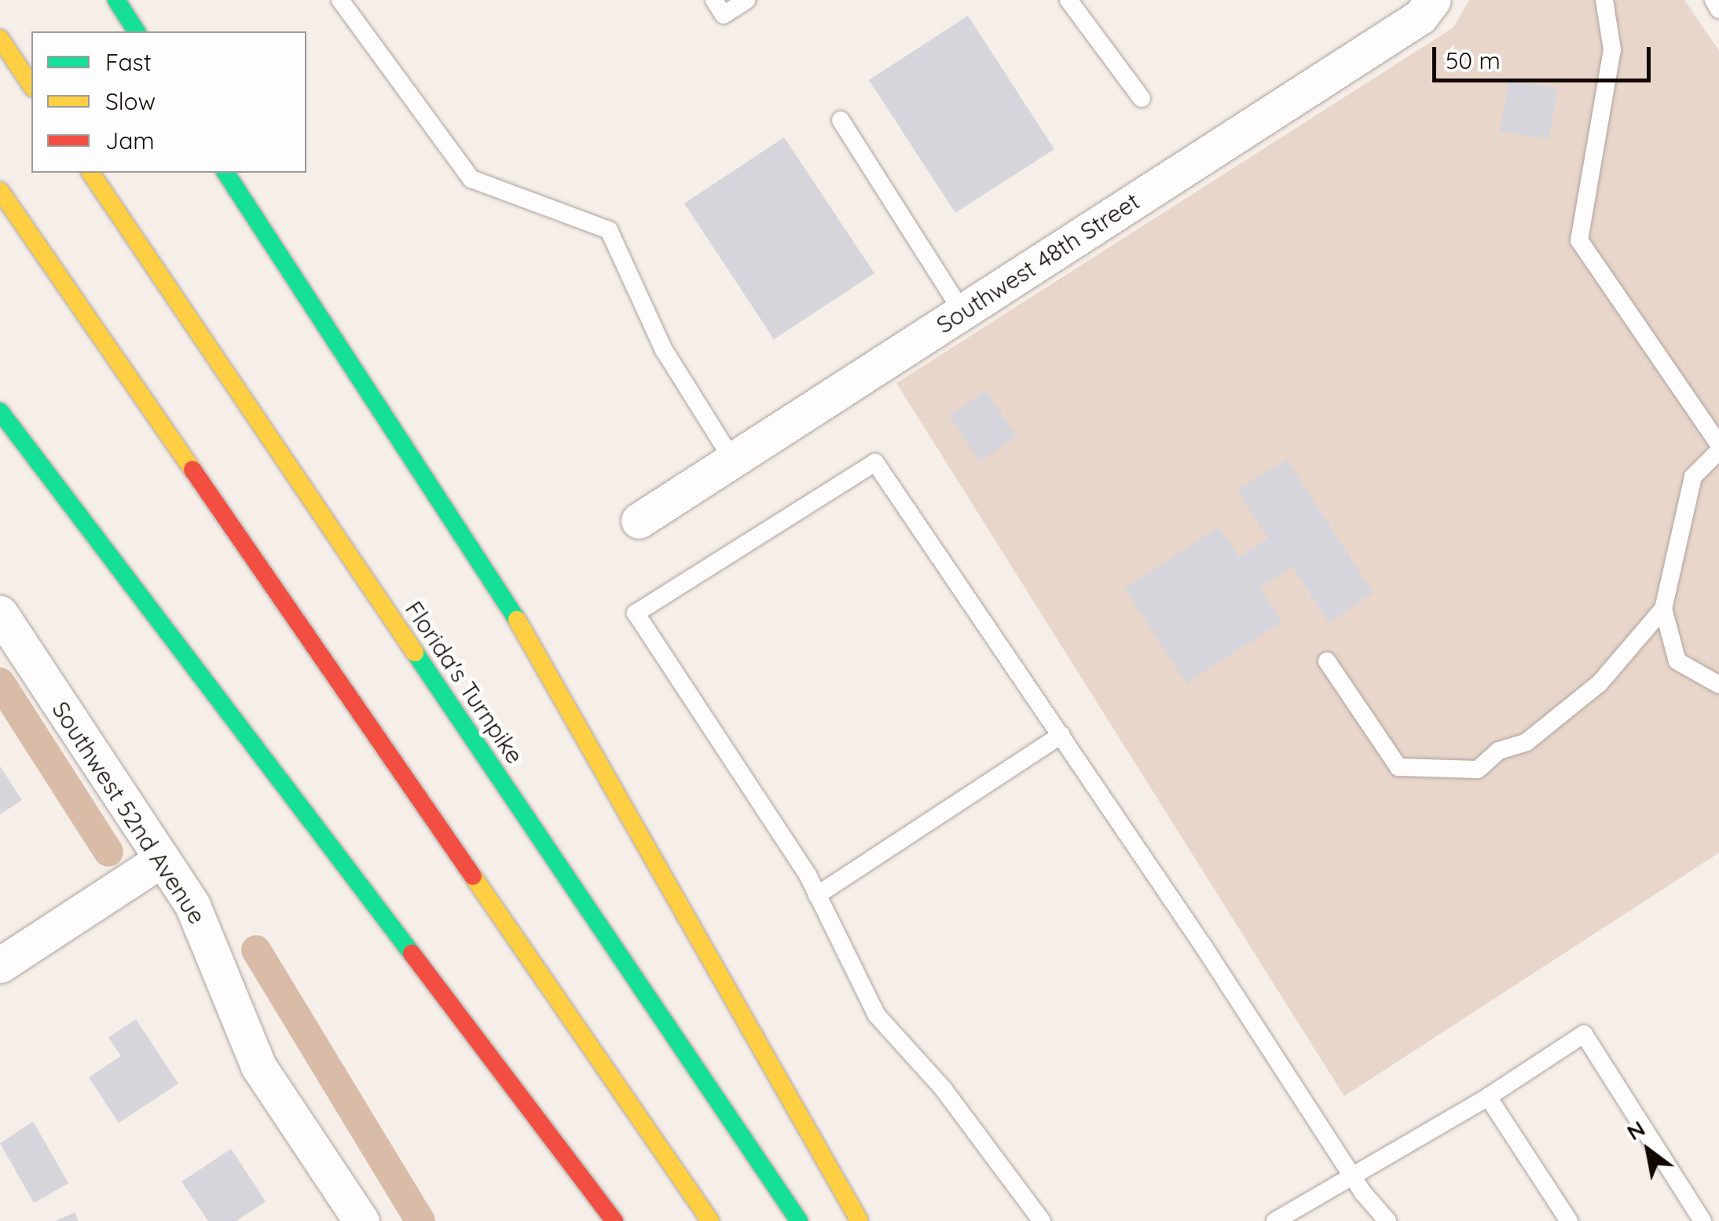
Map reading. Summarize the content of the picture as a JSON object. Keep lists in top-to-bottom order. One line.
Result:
{"streets":{"highway":["Florida's Turnpike"],"street":["Southwest 48th Street","Southwest 52nd Avenue"]},"legend":["Fast","Slow","Jam"],"scale_bar":"50 m","north":"top left"}
